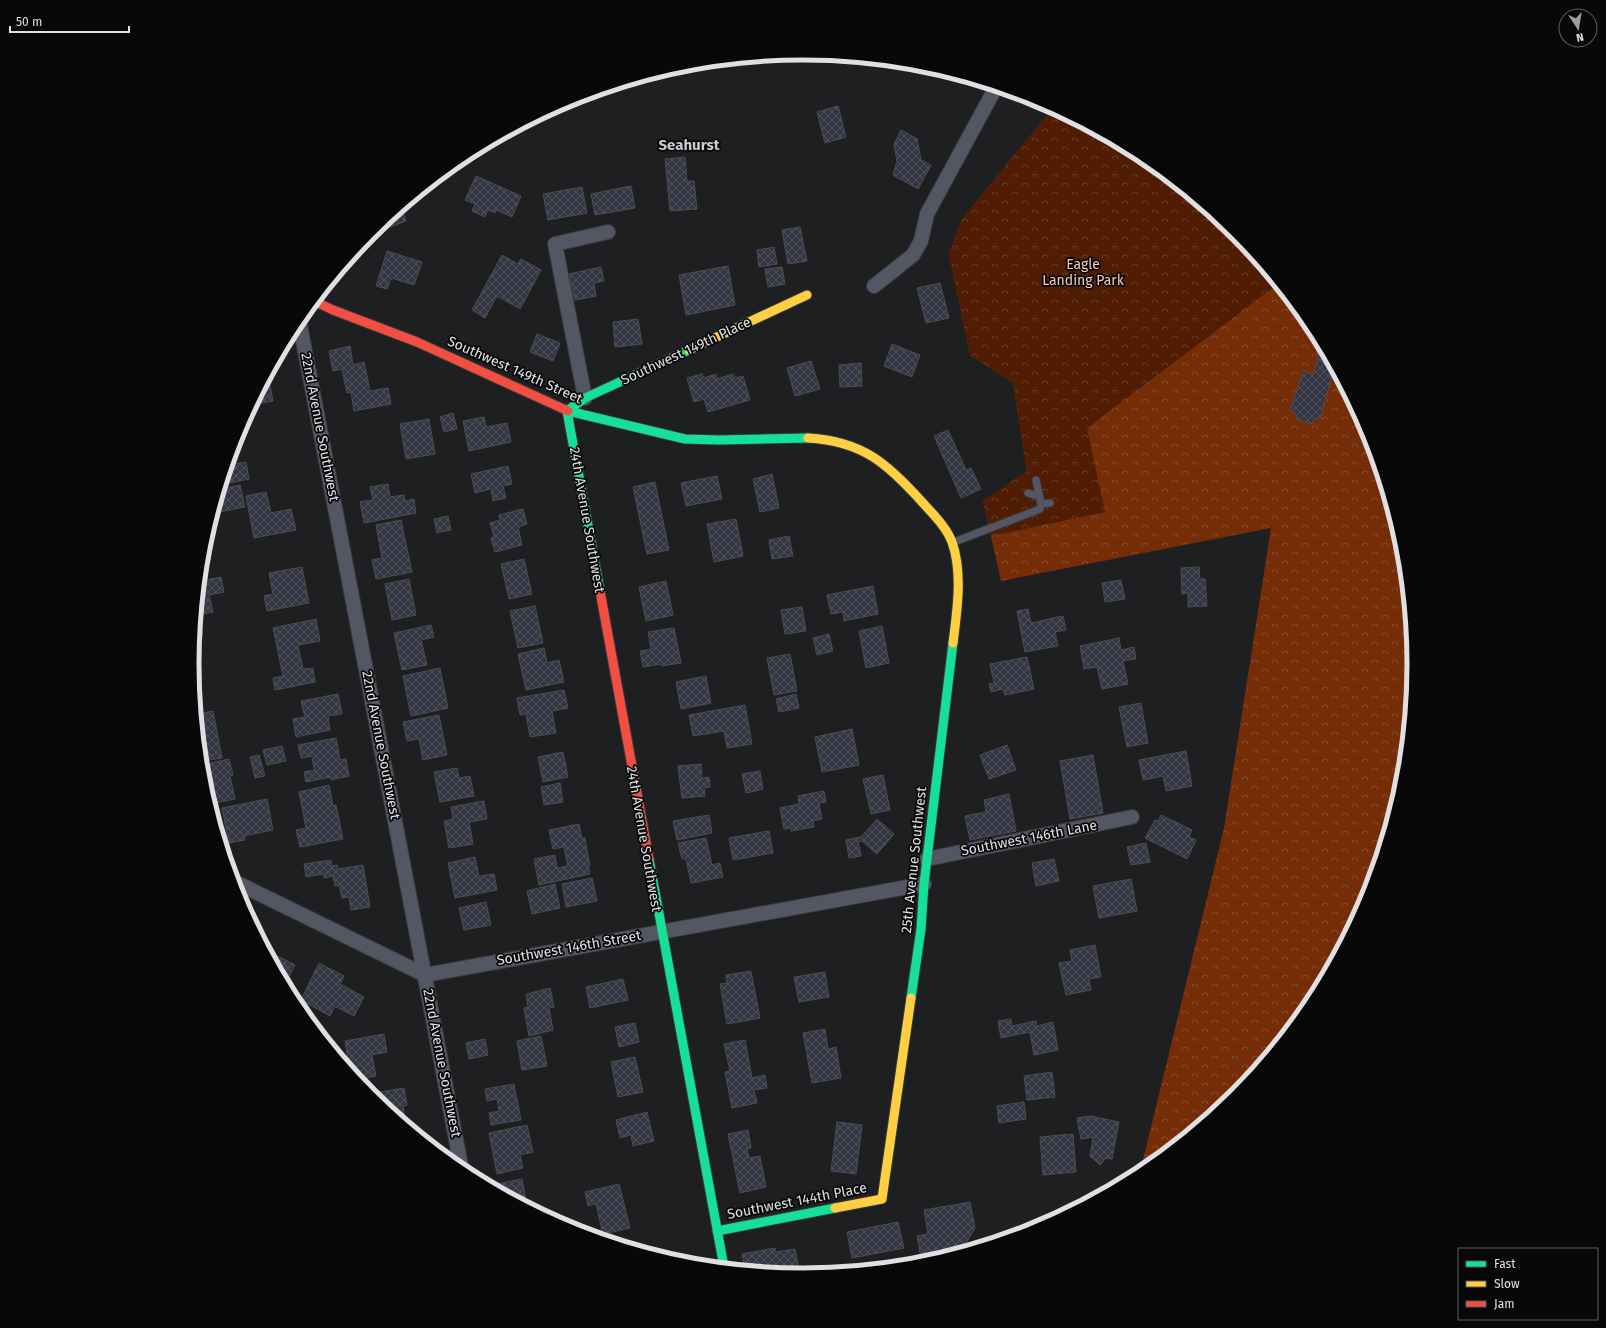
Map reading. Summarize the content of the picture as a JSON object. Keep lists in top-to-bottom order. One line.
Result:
{"streets":{"street":["Southwest 149th Place","Southwest 149th Street","22nd Avenue Southwest","24th Avenue Southwest","Southwest 146th Lane","25th Avenue Southwest","Southwest 146th Street","Southwest 144th Place"]},"crossings":[["Southwest 149th Place","Southwest 149th Street"],["Southwest 149th Place","24th Avenue Southwest"],["Southwest 149th Street","24th Avenue Southwest"],["Southwest 149th Street","25th Avenue Southwest"],["22nd Avenue Southwest","Southwest 146th Street"],["24th Avenue Southwest","Southwest 146th Street"],["24th Avenue Southwest","Southwest 144th Place"],["Southwest 146th Lane","25th Avenue Southwest"],["25th Avenue Southwest","Southwest 146th Street"],["25th Avenue Southwest","Southwest 144th Place"]],"districts":["Seahurst"],"parks":["Eagle Landing Park"],"legend":["Fast","Slow","Jam"],"scale_bar":"50 m","north":"bottom"}
